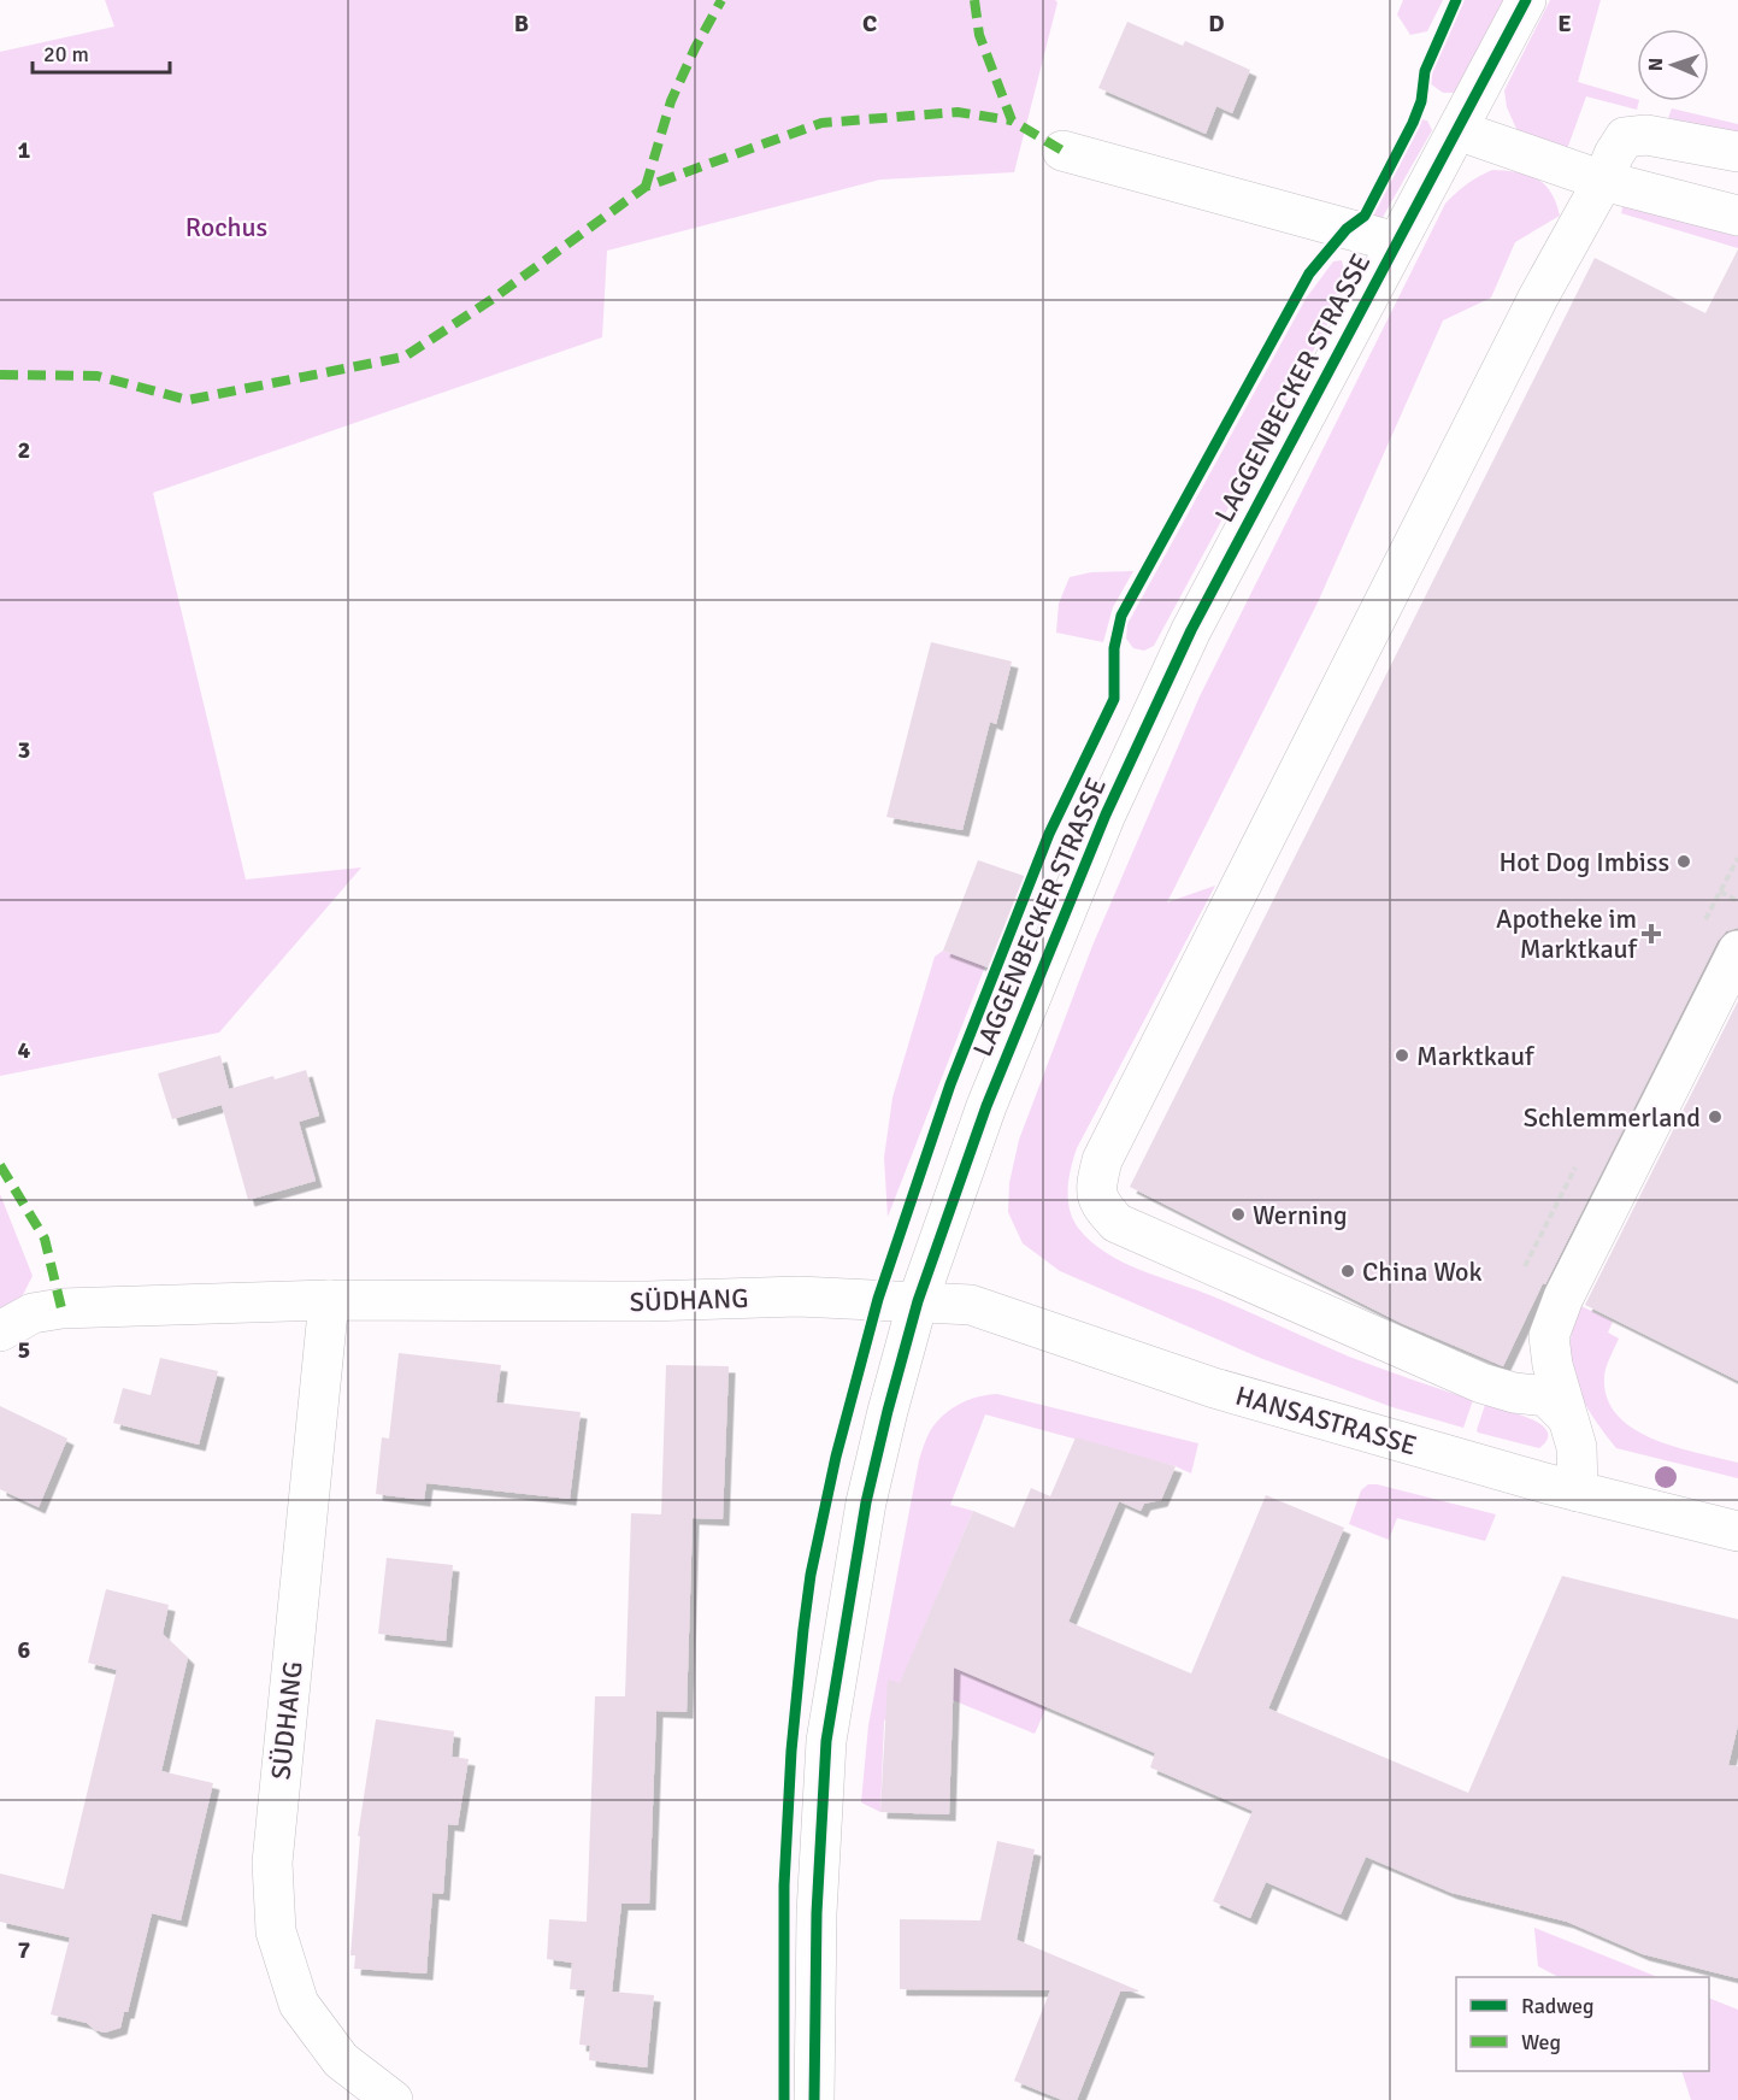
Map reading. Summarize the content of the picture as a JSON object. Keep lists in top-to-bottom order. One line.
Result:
{"streets":{"street":["LAGGENBECKER STRASSE","SÜDHANG","HANSASTRASSE"]},"crossings":[["LAGGENBECKER STRASSE","SÜDHANG"],["LAGGENBECKER STRASSE","HANSASTRASSE"],["SÜDHANG","HANSASTRASSE"]],"parks":["Rochus"],"places":{"other":["Hot Dog Imbiss","Marktkauf","Schlemmerland","Werning","China Wok"],"health":["Apotheke im Marktkauf"]},"legend":["Radweg","Weg"],"scale_bar":"20 m","north":"left","grid":{"columns":["B","C","D","E"],"rows":["1","2","3","4","5","6","7"]}}
